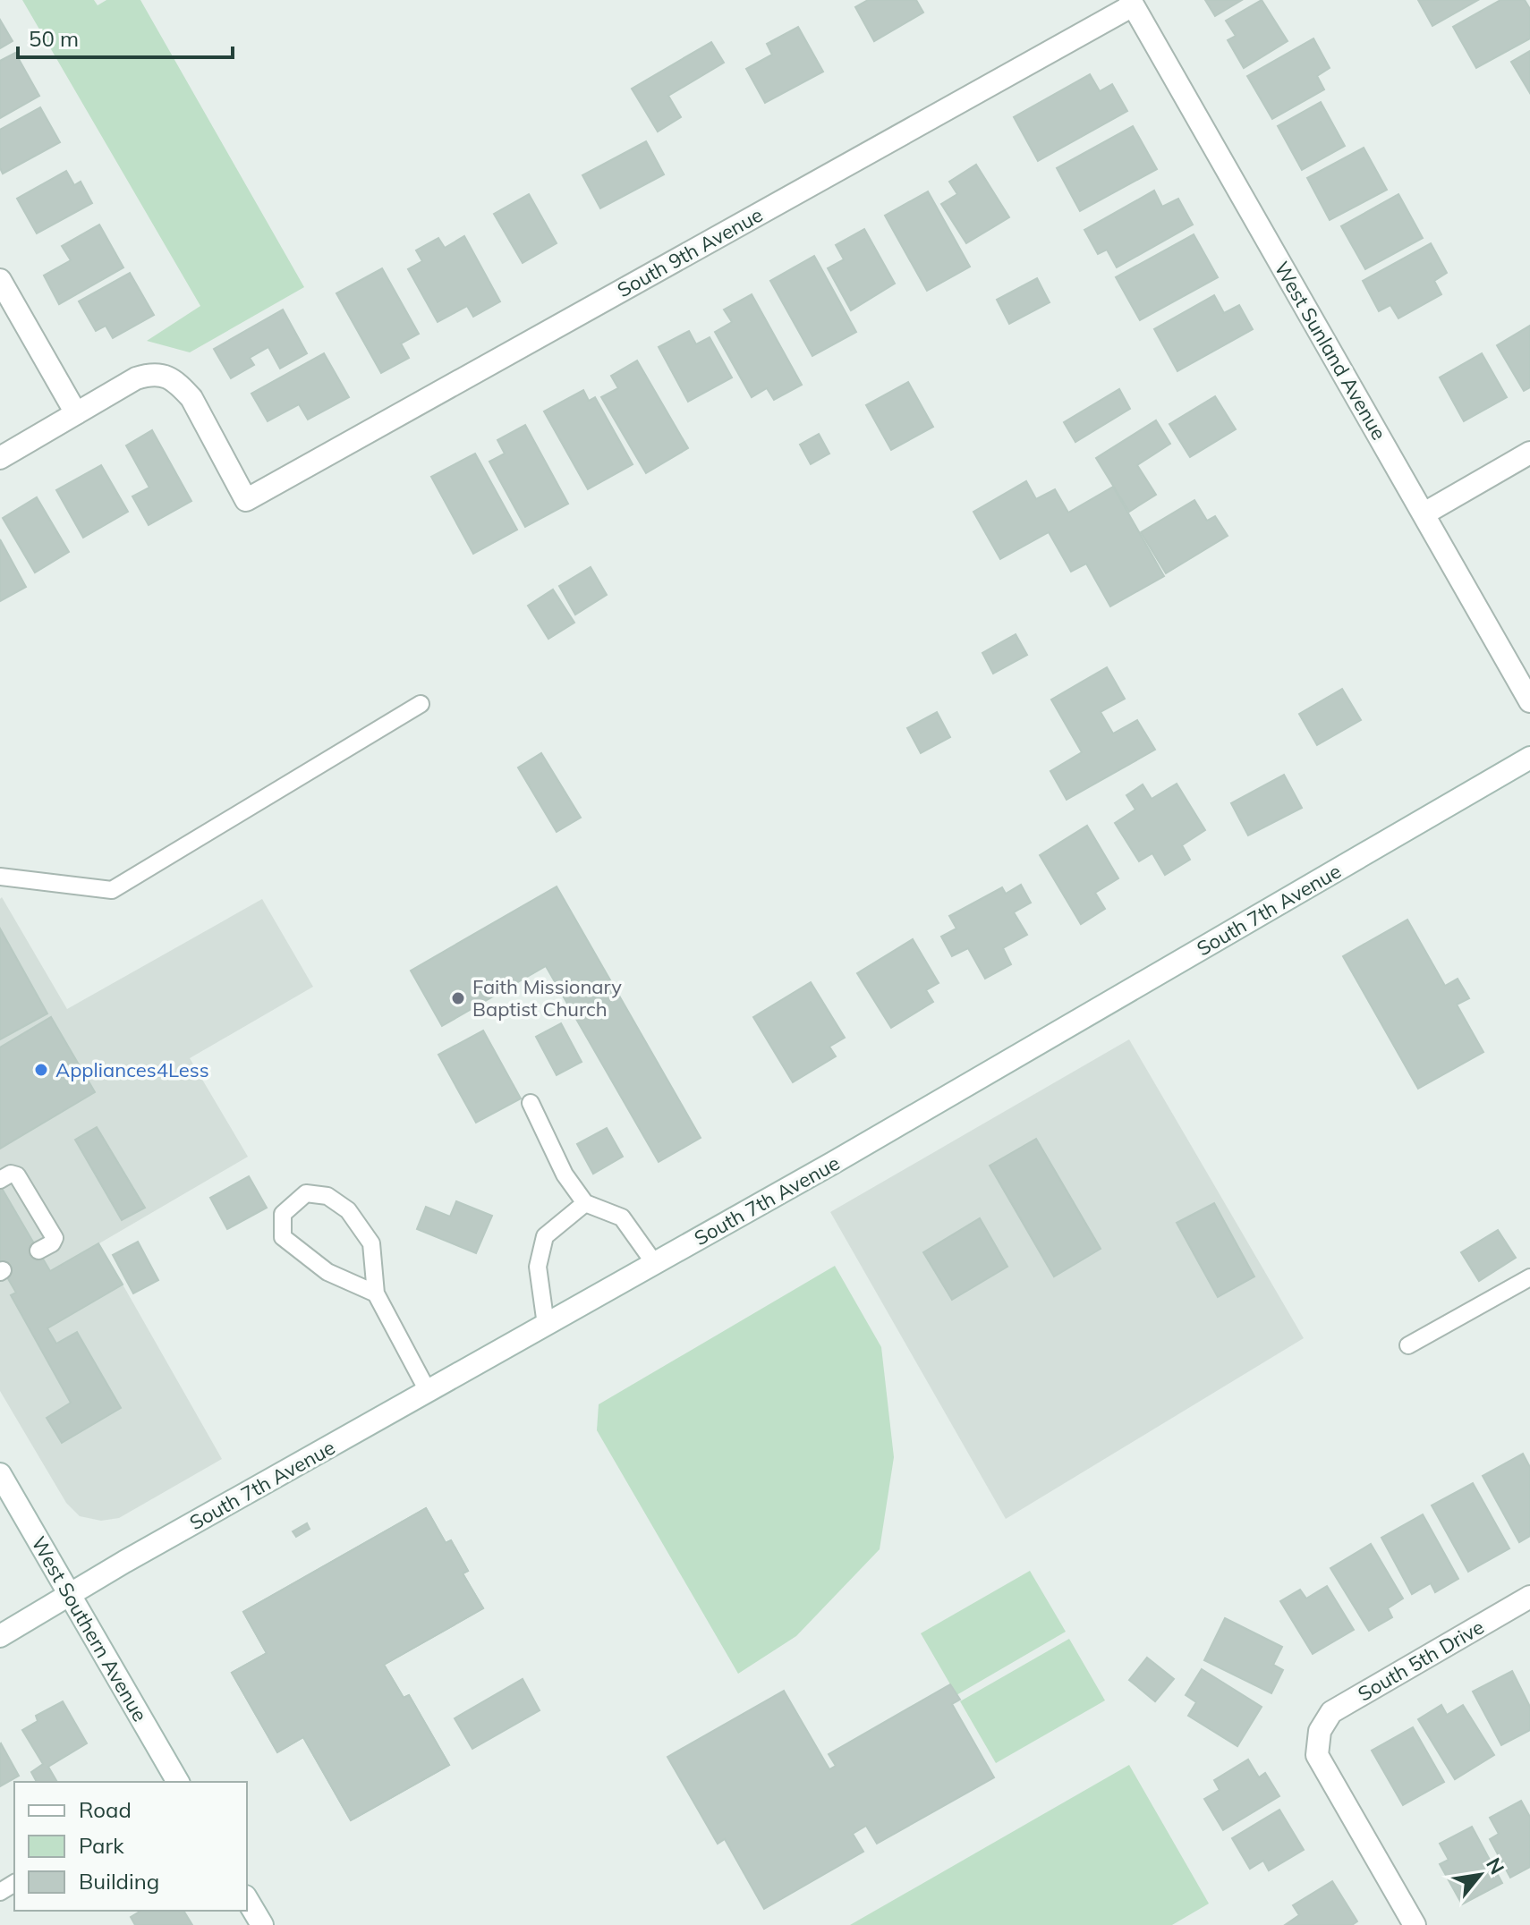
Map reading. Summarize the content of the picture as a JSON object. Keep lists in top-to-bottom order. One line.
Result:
{"streets":{"street":["South 9th Avenue","West Sunland Avenue","South 7th Avenue","West Southern Avenue","South 5th Drive"]},"crossings":[["South 9th Avenue","West Sunland Avenue"],["South 7th Avenue","West Southern Avenue"]],"places":["Faith Missionary Baptist Church","Appliances4Less"],"legend":["Road","Park","Building"],"scale_bar":"50 m","north":"top right"}
